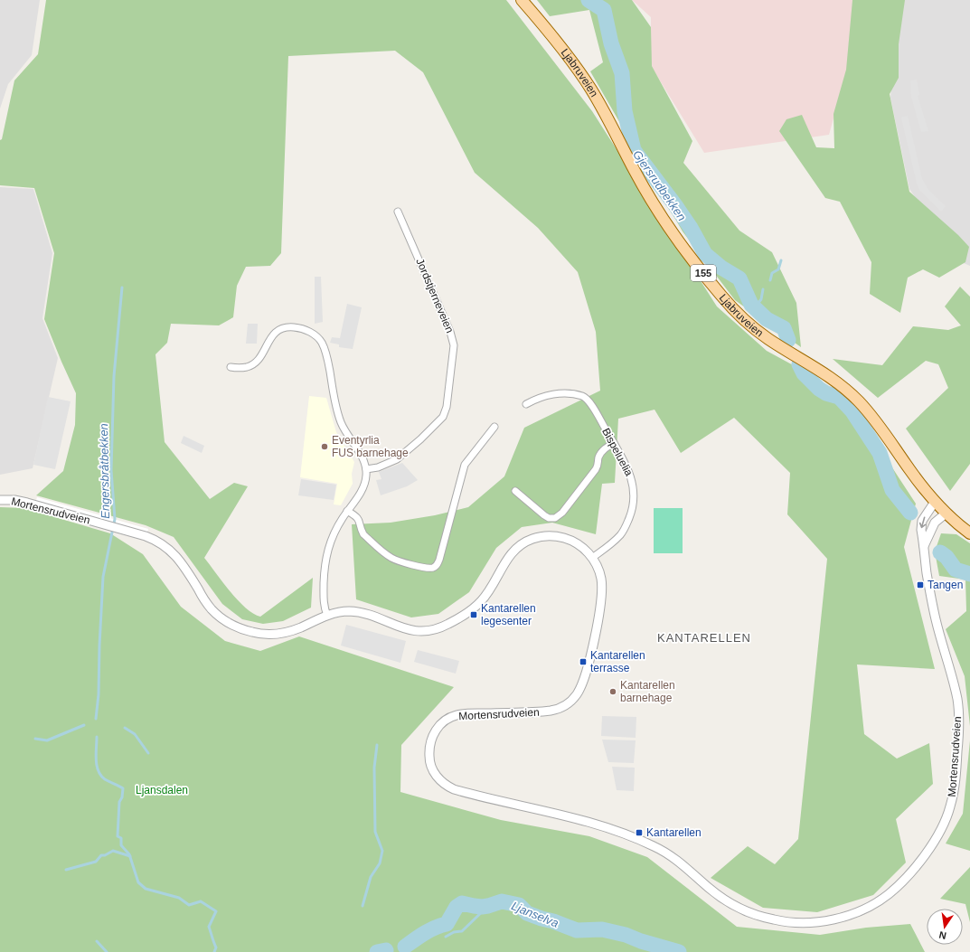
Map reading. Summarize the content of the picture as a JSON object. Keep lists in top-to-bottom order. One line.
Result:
{"streets":{"main road":["Ljabruveien","155"],"street":["Jordstjerneveien","Bispeluelia","Mortensrudveien"]},"crossings":[["Ljabruveien","Mortensrudveien"],["Bispeluelia","Mortensrudveien"]],"districts":["KANTARELLEN"],"water":["Gjersrudbekken","Engersbråtbekken","Ljanselva"],"parks":["Ljansdalen"],"places":{"other":["Eventyrlia FUS barnehage","Kantarellen barnehage"],"transit":["Tangen","Kantarellen legesenter","Kantarellen terrasse","Kantarellen"]},"north":"bottom"}
